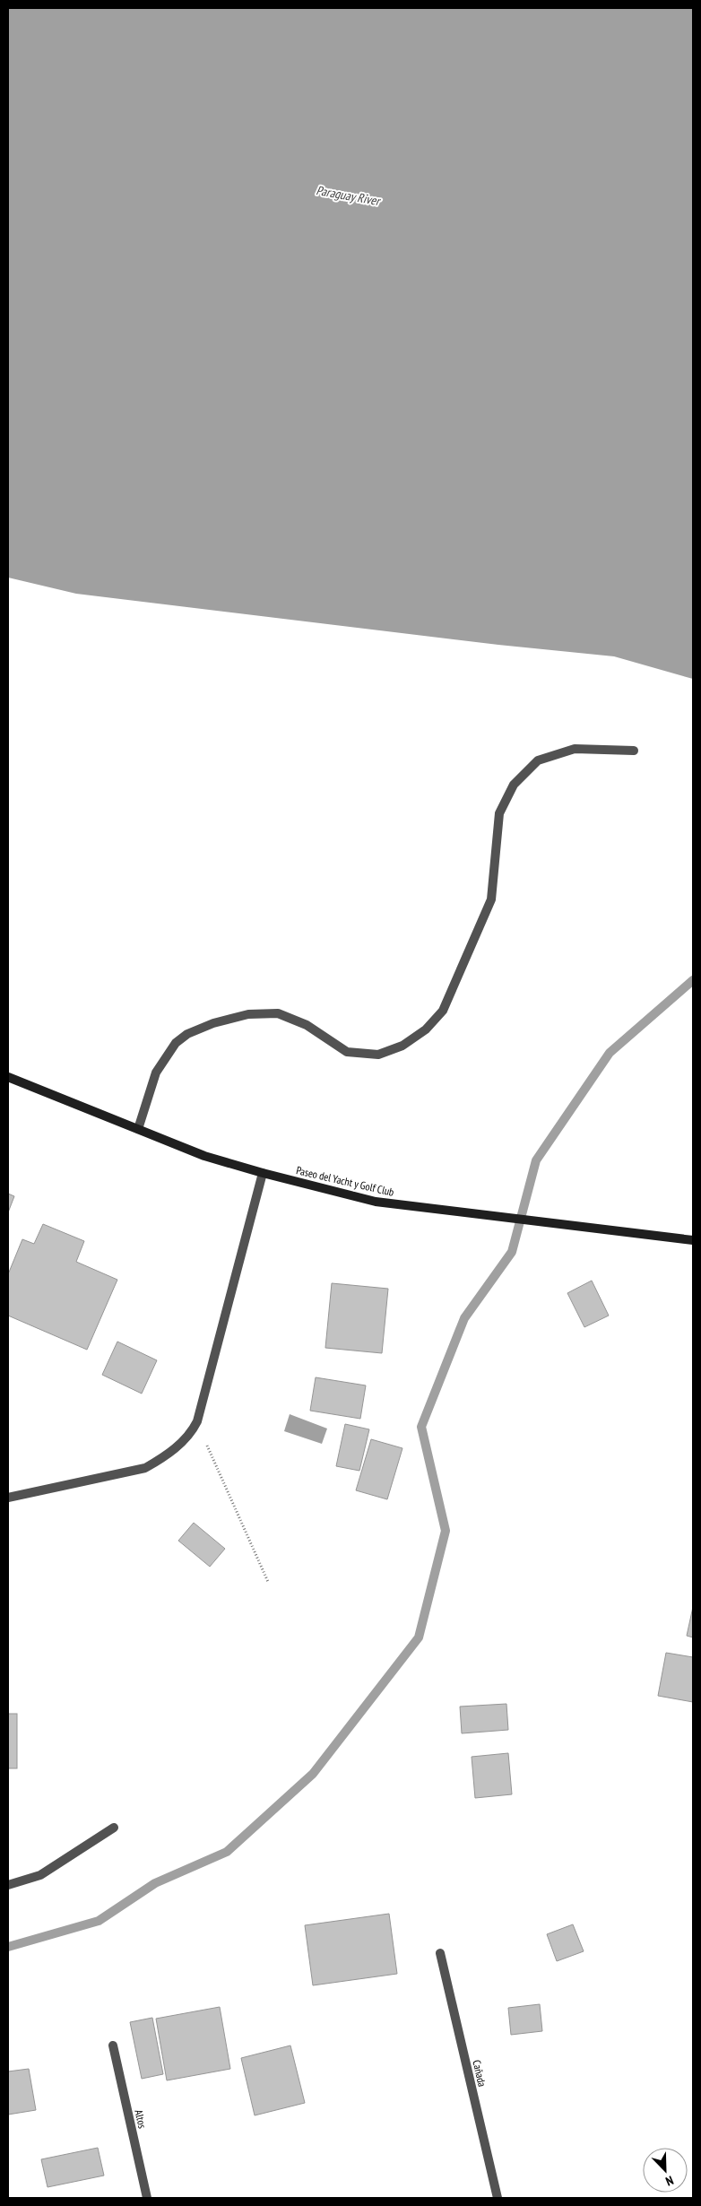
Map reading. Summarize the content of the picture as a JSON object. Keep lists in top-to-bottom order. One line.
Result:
{"streets":{"main road":["Paseo del Yacht y Golf Club"],"street":["Cañada","Altos"]},"water":["Paraguay River"],"north":"bottom right"}
